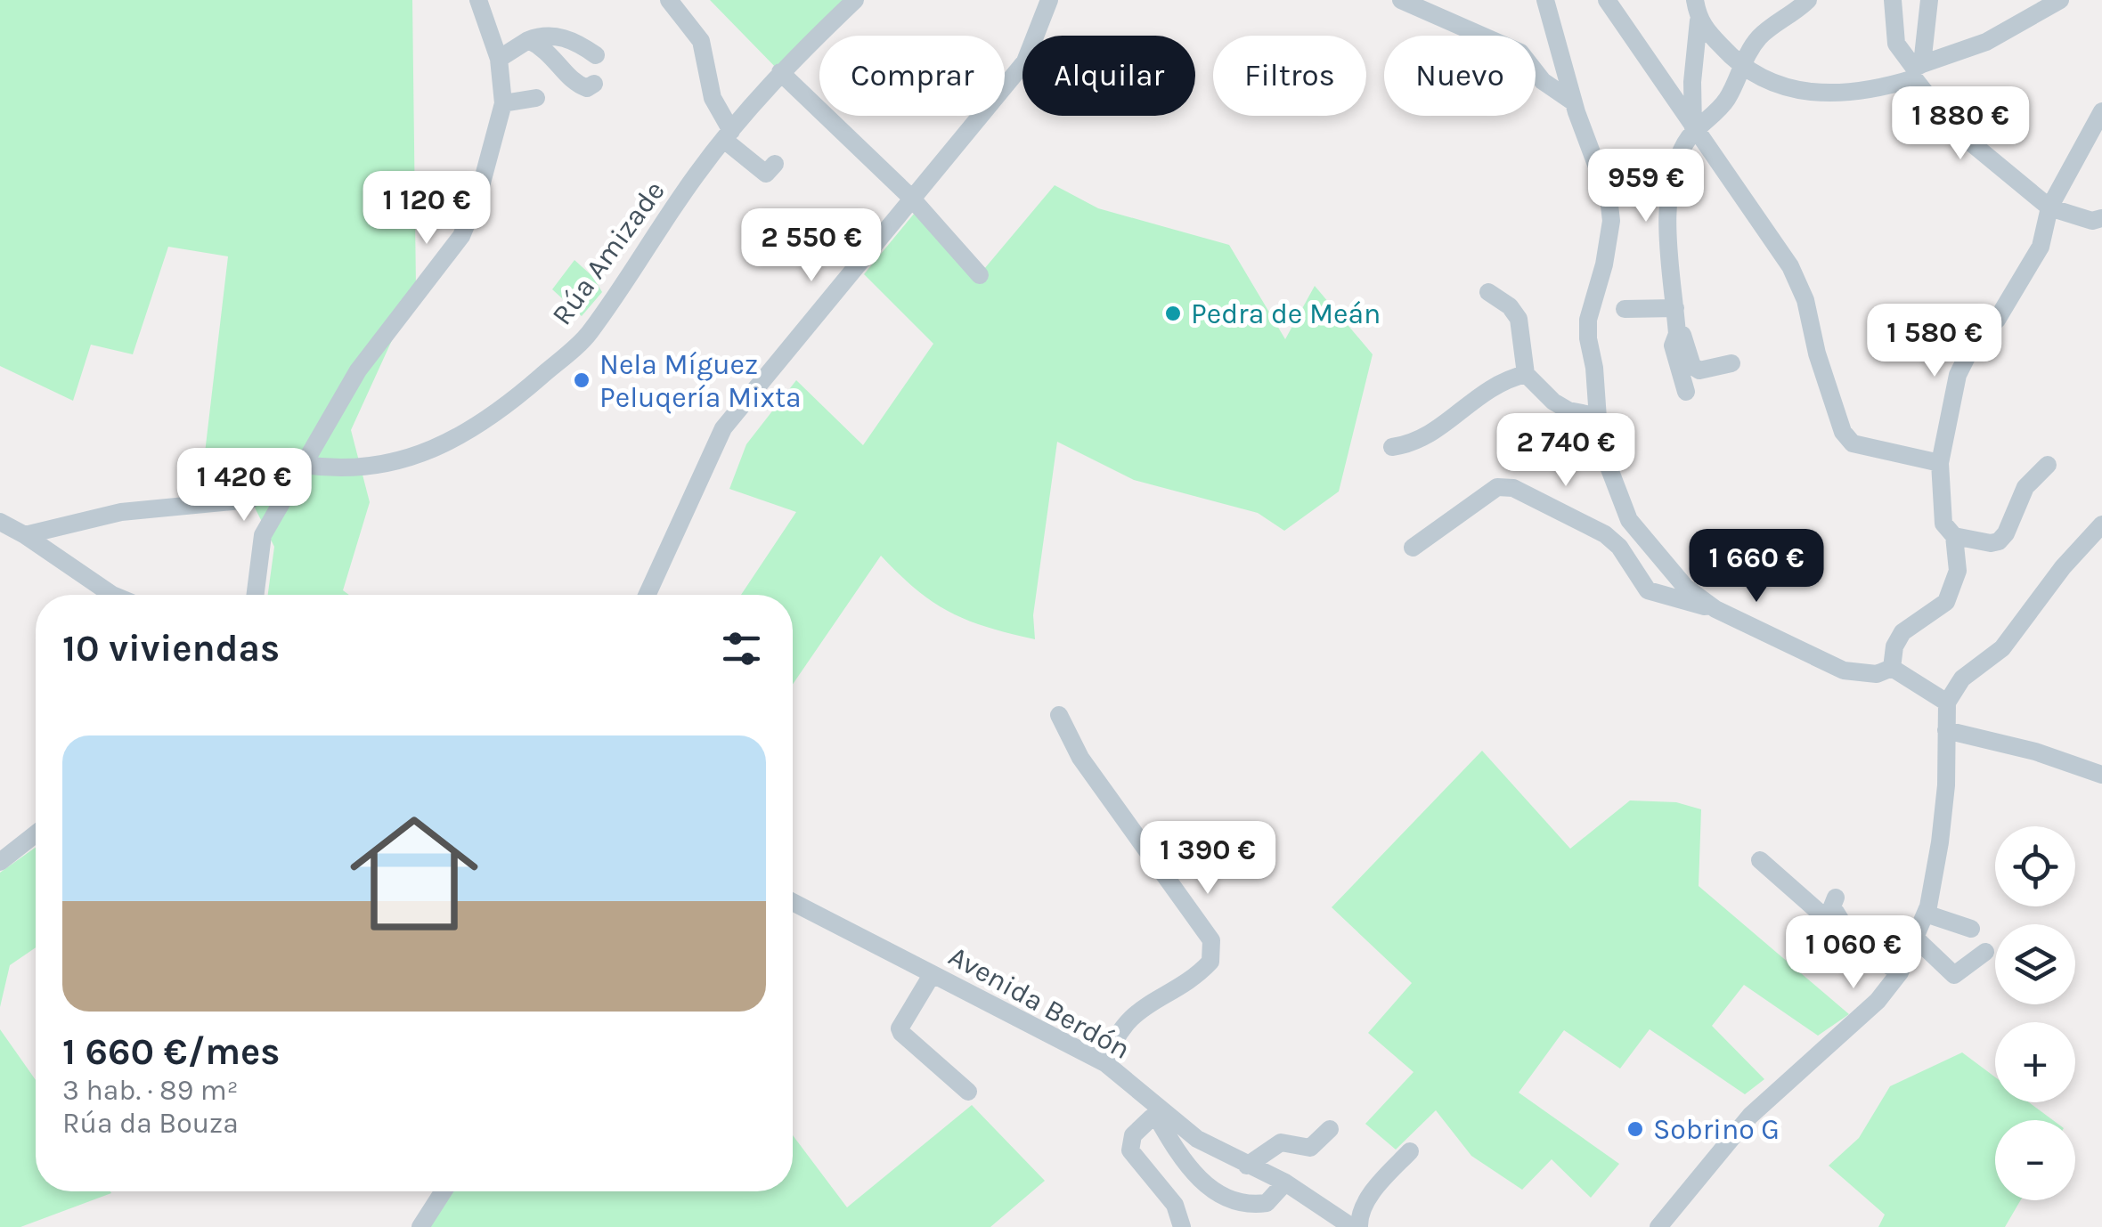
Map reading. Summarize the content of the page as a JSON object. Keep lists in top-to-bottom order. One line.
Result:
{"streets":{"street":["Rúa Amizade","Avenida Berdón"]},"places":["Pedra de Meán","Nela Míguez Peluqería Mixta","Sobrino G"],"page":{"chip":["Comprar","Alquilar","Filtros","Nuevo"],"price":["1 880 €","959 €","1 120 €","2 550 €","1 580 €","2 740 €","1 420 €","1 660 €","1 390 €","1 060 €"],"heading":"10 viviendas","list":[{"name":"1 660 €/mes","note":"3 hab. · 89 m² · Rúa da Bouza"}],"map_buttons":["+","−"]}}
